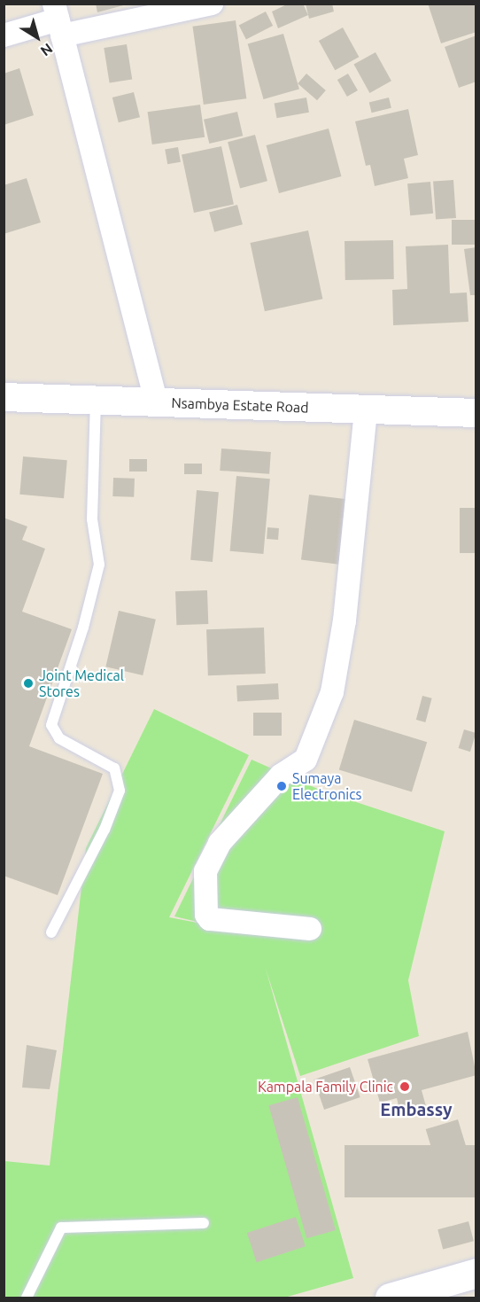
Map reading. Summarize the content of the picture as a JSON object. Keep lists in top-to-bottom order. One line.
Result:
{"streets":{"street":["Nsambya Estate Road"]},"districts":["Embassy"],"places":["Joint Medical Stores","Sumaya Electronics","Kampala Family Clinic"],"north":"bottom right"}
